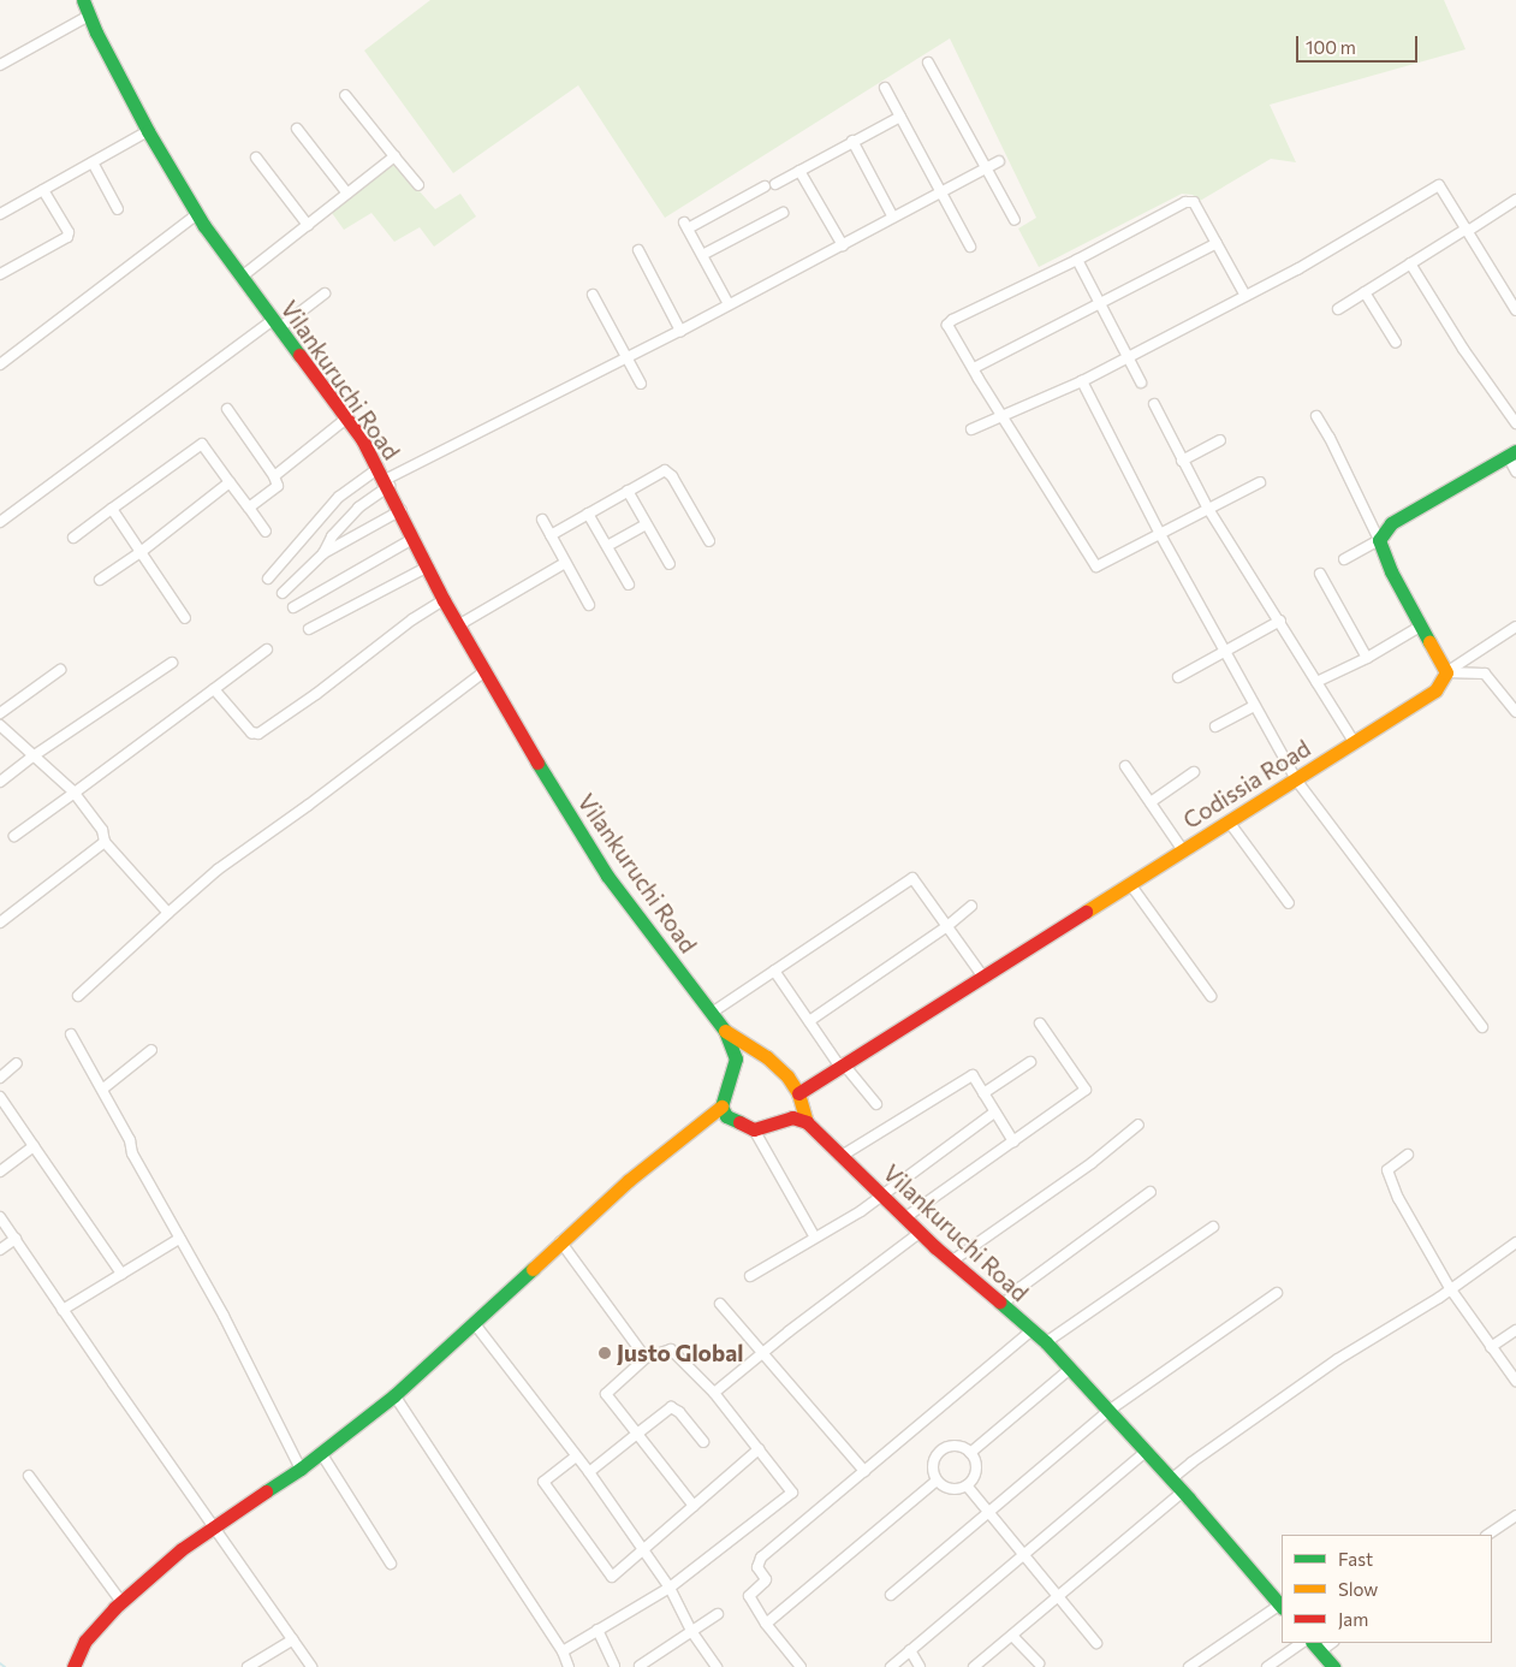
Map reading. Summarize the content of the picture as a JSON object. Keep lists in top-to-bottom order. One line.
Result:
{"streets":{"main road":["Vilankuruchi Road","Codissia Road"]},"places":["Justo Global"],"legend":["Fast","Slow","Jam"],"scale_bar":"100 m"}
